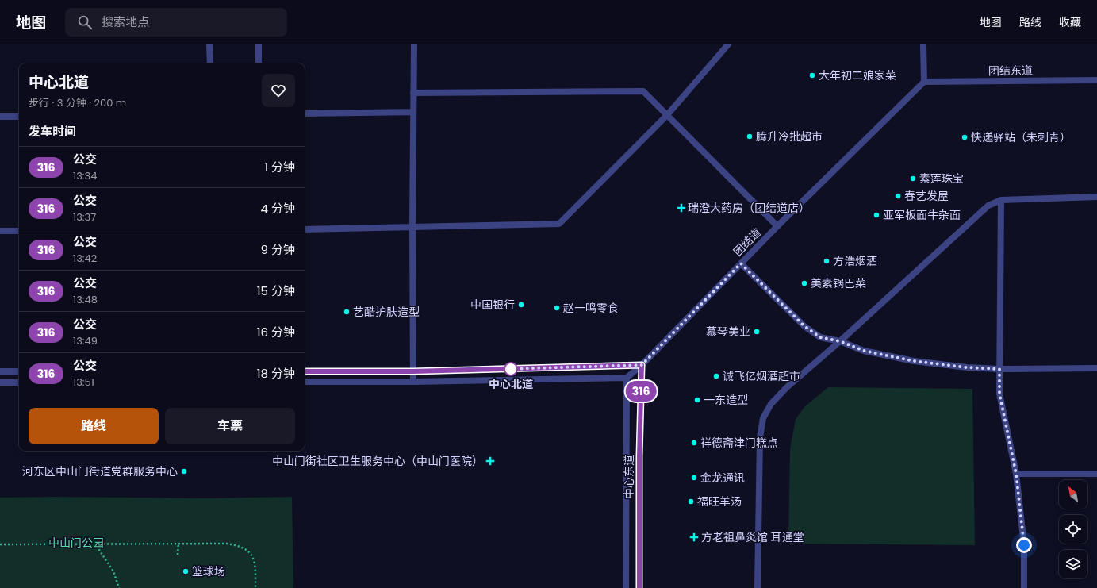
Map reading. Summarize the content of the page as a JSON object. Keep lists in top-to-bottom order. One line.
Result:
{"streets":{"street":["团结东道","团结道","中心东道"]},"crossings":[["团结东道","团结道"],["团结道","中心东道"]],"parks":["中山门公园"],"places":{"other":["大年初二娘家菜","腾升冷批超市","快递驿站（未刺青）","素莲珠宝","春艺发屋","亚军板面牛杂面","方浩烟酒","美素锅巴菜","中国银行","赵一鸣零食","艺酷护肤造型","慕琴美业","中心北道","诚飞亿烟酒超市","一东造型","祥德斋津门糕点","河东区中山门街道党群服务中心","金龙通讯","福旺羊汤","篮球场"],"health":["瑞澄大药房（团结道店）","中山门街社区卫生服务中心（中山门医院）","方老祖鼻炎馆 耳通堂"]},"lines":["bus line 316"],"north":"top left","page":{"header":"地图","search":"搜索地点","nav":["地图","路线","收藏"],"on_map":"316","heading":[["中心北道","步行 · 3 分钟 · 200 m"],"发车时间"],"list":[{"mark":"316","name":"公交","note":"13:34","value":"1 分钟"},{"mark":"316","name":"公交","note":"13:37","value":"4 分钟"},{"mark":"316","name":"公交","note":"13:42","value":"9 分钟"},{"mark":"316","name":"公交","note":"13:48","value":"15 分钟"},{"mark":"316","name":"公交","note":"13:49","value":"16 分钟"},{"mark":"316","name":"公交","note":"13:51","value":"18 分钟"}],"buttons":["路线","车票"]}}
